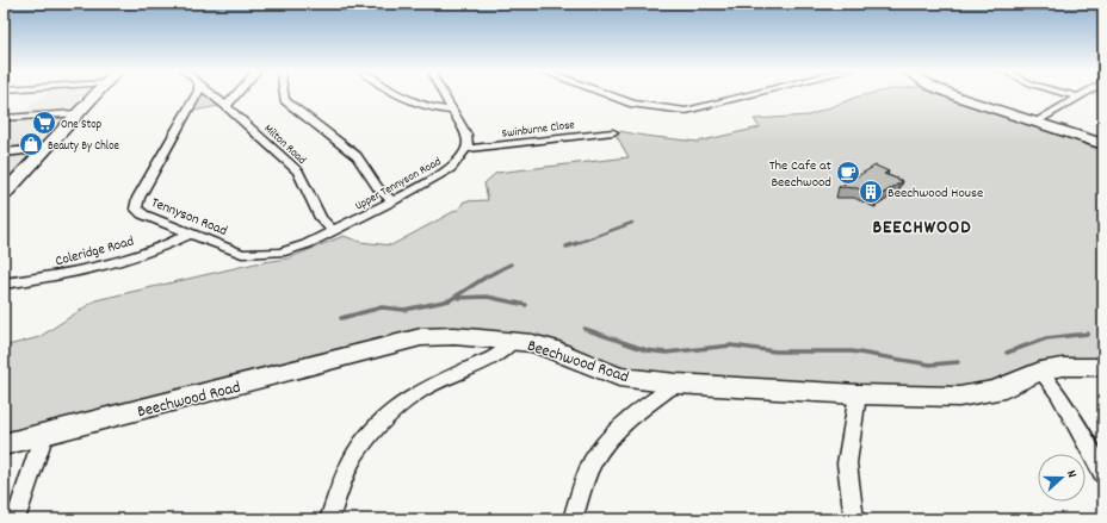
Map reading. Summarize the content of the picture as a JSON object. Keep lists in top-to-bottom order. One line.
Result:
{"streets":{"street":["Swinburne Close","Milton Road","Upper Tennyson Road","Tennyson Road","Coleridge Road","Beechwood Road"]},"crossings":[["Swinburne Close","Upper Tennyson Road"],["Milton Road","Upper Tennyson Road"],["Milton Road","Tennyson Road"],["Upper Tennyson Road","Tennyson Road"],["Tennyson Road","Coleridge Road"]],"districts":["BEECHWOOD"],"places":{"supermarket":["One Stop"],"shop":["Beauty By Chloe"],"cafe":["The Cafe at Beechwood"],"building":["Beechwood House"]},"north":"right"}
